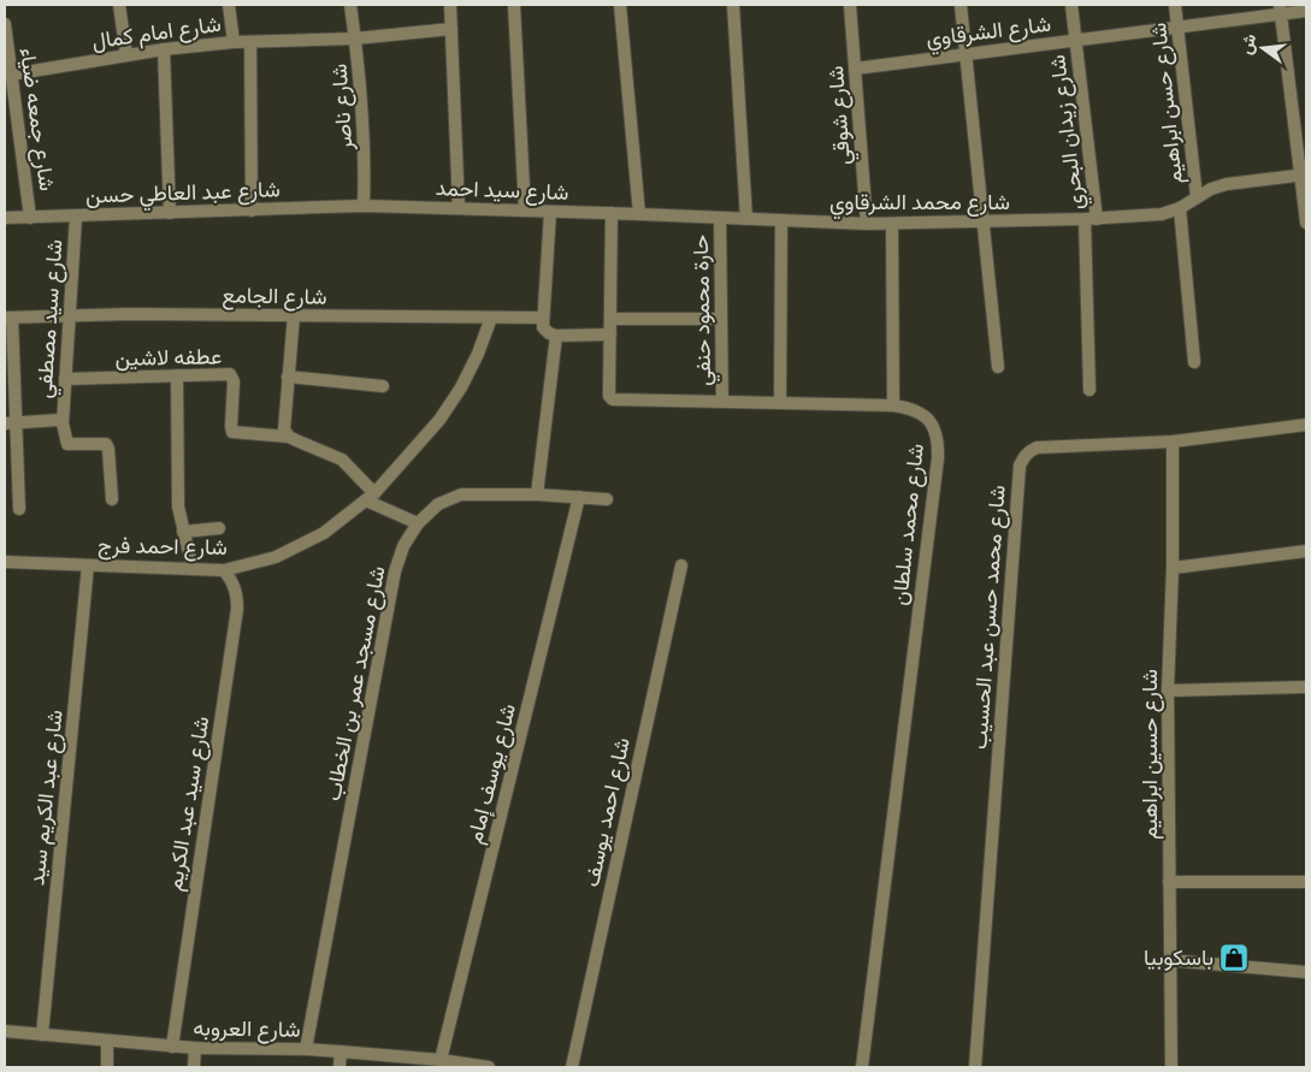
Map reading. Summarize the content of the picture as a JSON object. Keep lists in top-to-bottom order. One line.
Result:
{"streets":{"street":["شارع الشرقاوي","شارع امام كمال","شارع حسن ابراهيم","شارع ناصر","شارع شوقي","شارع جمعه ضياء","شارع زيدان البحري","شارع سيد احمد","شارع عبد العاطي حسن","شارع محمد الشرقاوي","شارع الجامع","حارة محمود حنفي","شارع سيد مصطفي","عطفه لاشين","شارع محمد سلطان","شارع احمد فرج","شارع محمد حسن عبد الحسيب","شارع مسجد عمر بن الخطاب","شارع حسين ابراهيم","شارع يوسف إمام","شارع عبد الكريم سيد","شارع سيد عبد الكريم","شارع احمد يوسف","شارع العروبه"]},"crossings":[["شارع الشرقاوي","شارع حسن ابراهيم"],["شارع الشرقاوي","شارع شوقي"],["شارع الشرقاوي","شارع زيدان البحري"],["شارع امام كمال","شارع ناصر"],["شارع امام كمال","شارع جمعه ضياء"],["شارع حسن ابراهيم","شارع محمد الشرقاوي"],["شارع ناصر","شارع سيد احمد"],["شارع ناصر","شارع عبد العاطي حسن"],["شارع شوقي","شارع محمد الشرقاوي"],["شارع جمعه ضياء","شارع عبد العاطي حسن"],["شارع زيدان البحري","شارع محمد الشرقاوي"],["شارع سيد احمد","شارع عبد العاطي حسن"],["شارع سيد احمد","شارع محمد الشرقاوي"],["شارع سيد احمد","شارع محمد سلطان"],["شارع عبد العاطي حسن","شارع سيد مصطفي"],["شارع محمد الشرقاوي","حارة محمود حنفي"],["شارع الجامع","شارع سيد مصطفي"],["شارع الجامع","شارع احمد فرج"],["حارة محمود حنفي","شارع محمد سلطان"],["شارع سيد مصطفي","عطفه لاشين"],["شارع احمد فرج","شارع عبد الكريم سيد"],["شارع احمد فرج","شارع سيد عبد الكريم"],["شارع محمد حسن عبد الحسيب","شارع حسين ابراهيم"],["شارع مسجد عمر بن الخطاب","شارع يوسف إمام"],["شارع مسجد عمر بن الخطاب","شارع العروبه"],["شارع يوسف إمام","شارع العروبه"],["شارع عبد الكريم سيد","شارع العروبه"],["شارع سيد عبد الكريم","شارع العروبه"]],"places":{"shop":["باسكوبيا"]},"north":"left"}
